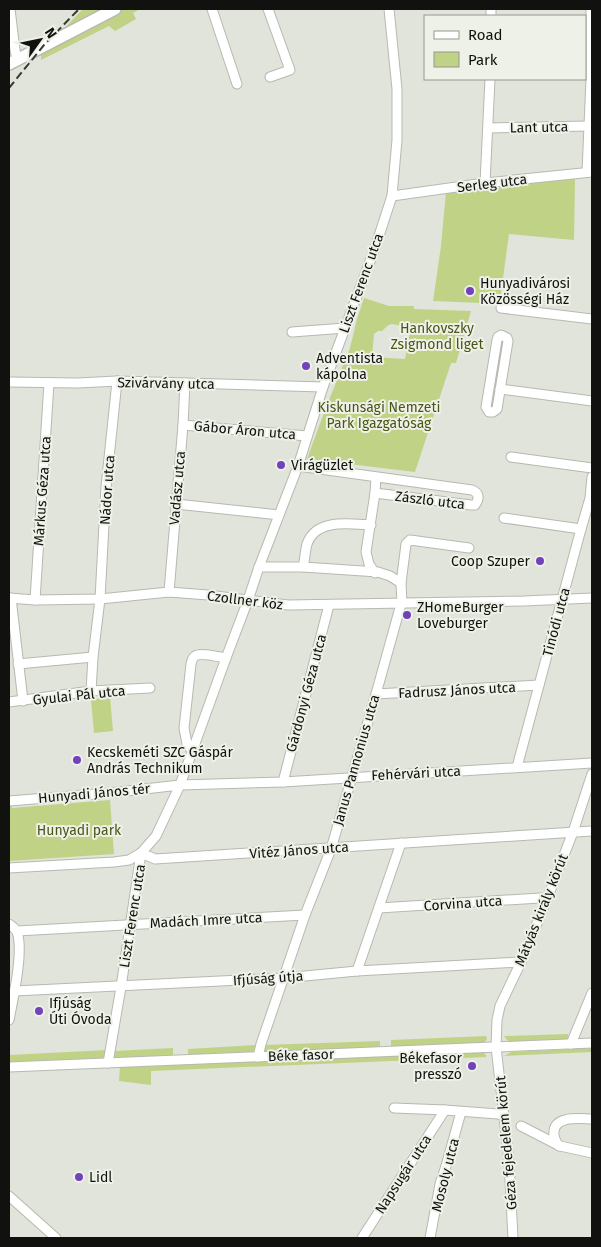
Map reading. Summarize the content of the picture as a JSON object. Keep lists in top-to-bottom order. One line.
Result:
{"streets":{"street":["Lant utca","Serleg utca","Liszt Ferenc utca","Szivárvány utca","Gábor Áron utca","Vadász utca","Nádor utca","Márkus Géza utca","Zászló utca","Czollner köz","Tinódi utca","Fadrusz János utca","Gárdonyi Géza utca","Gyulai Pál utca","Janus Pannonius utca","Fehérvári utca","Hunyadi János tér","Vitéz János utca","Corvina utca","Mátyás király körút","Madách Imre utca","Ifjúság útja","Béke fasor","Géza fejedelem körút","Napsugár utca","Mosoly utca"]},"crossings":[["Serleg utca","Liszt Ferenc utca"],["Liszt Ferenc utca","Szivárvány utca"],["Liszt Ferenc utca","Gábor Áron utca"],["Liszt Ferenc utca","Zászló utca"],["Liszt Ferenc utca","Czollner köz"],["Liszt Ferenc utca","Fehérvári utca"],["Liszt Ferenc utca","Hunyadi János tér"],["Liszt Ferenc utca","Vitéz János utca"],["Liszt Ferenc utca","Madách Imre utca"],["Liszt Ferenc utca","Ifjúság útja"],["Liszt Ferenc utca","Béke fasor"],["Szivárvány utca","Vadász utca"],["Szivárvány utca","Nádor utca"],["Szivárvány utca","Márkus Géza utca"],["Gábor Áron utca","Vadász utca"],["Vadász utca","Czollner köz"],["Nádor utca","Czollner köz"],["Nádor utca","Gyulai Pál utca"],["Márkus Géza utca","Czollner köz"],["Czollner köz","Tinódi utca"],["Czollner köz","Gárdonyi Géza utca"],["Czollner köz","Janus Pannonius utca"],["Tinódi utca","Fadrusz János utca"],["Tinódi utca","Fehérvári utca"],["Fadrusz János utca","Janus Pannonius utca"],["Gárdonyi Géza utca","Fehérvári utca"],["Janus Pannonius utca","Fehérvári utca"],["Janus Pannonius utca","Vitéz János utca"],["Janus Pannonius utca","Madách Imre utca"],["Janus Pannonius utca","Ifjúság útja"],["Janus Pannonius utca","Béke fasor"],["Fehérvári utca","Hunyadi János tér"],["Vitéz János utca","Mátyás király körút"],["Corvina utca","Mátyás király körút"],["Mátyás király körút","Ifjúság útja"],["Mátyás király körút","Béke fasor"],["Mátyás király körút","Géza fejedelem körút"],["Béke fasor","Géza fejedelem körút"]],"parks":["Hankovszky Zsigmond liget","Kiskunsági Nemzeti Park Igazgatóság","Hunyadi park"],"places":["Hunyadivárosi Közösségi Ház","Adventista kápolna","Virágüzlet","Coop Szuper","ZHomeBurger Loveburger","Kecskeméti SZC Gáspár András Technikum","Ifjúság Úti Óvoda","Békefasor presszó","Lidl"],"legend":["Road","Park"],"north":"top right"}
